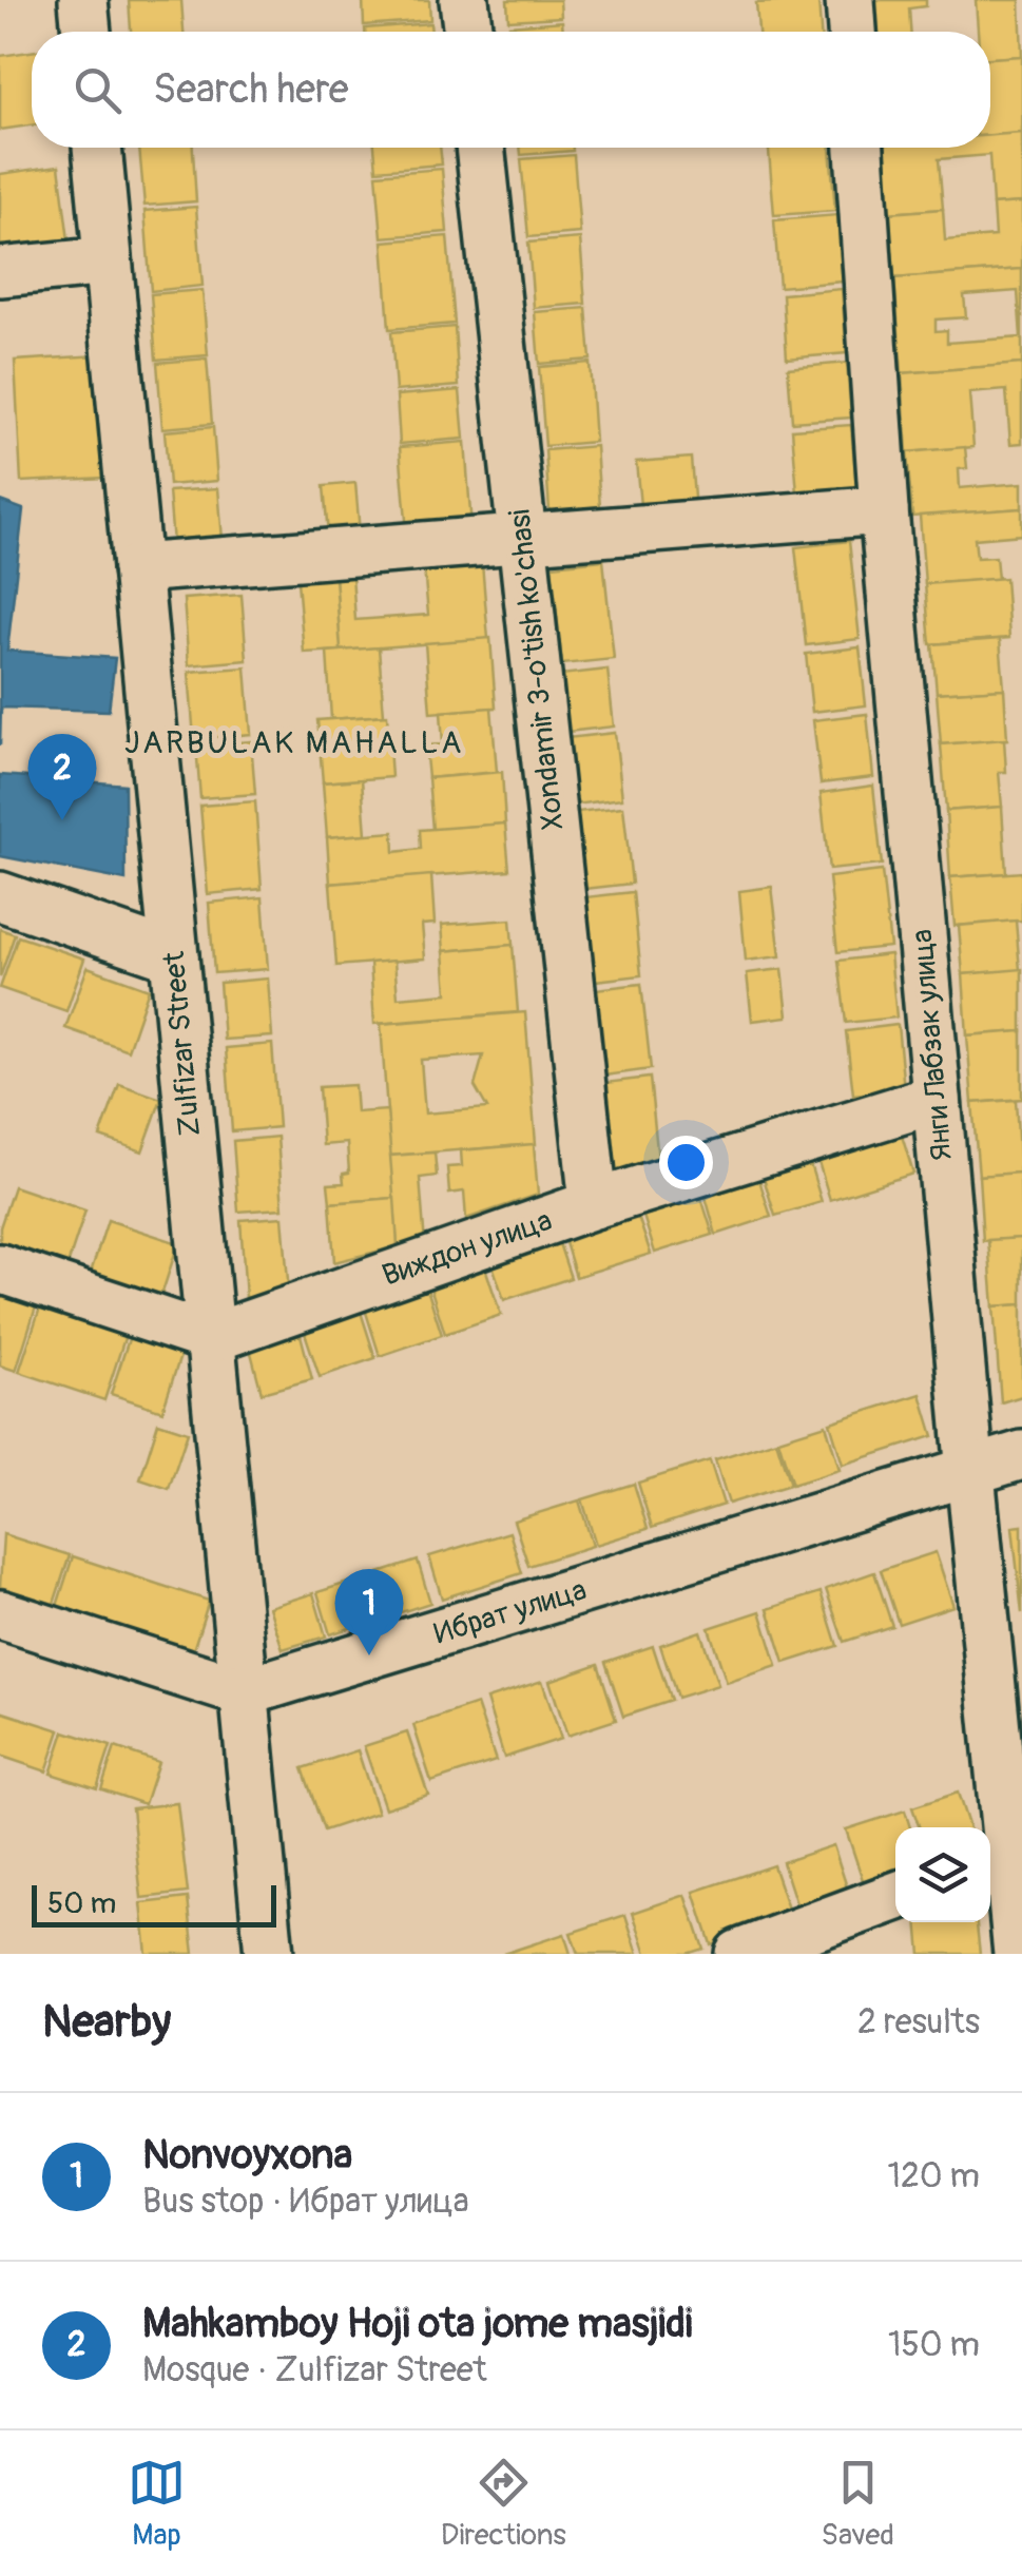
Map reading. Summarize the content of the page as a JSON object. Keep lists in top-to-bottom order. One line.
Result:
{"streets":{"street":["Xondamir 3-o'tish ko'chasi","Zulfizar Street","Янги Лабзак улица","Виждон улица","Ибрат улица"]},"crossings":[["Xondamir 3-o'tish ko'chasi","Виждон улица"],["Zulfizar Street","Виждон улица"],["Zulfizar Street","Ибрат улица"],["Янги Лабзак улица","Виждон улица"],["Янги Лабзак улица","Ибрат улица"]],"districts":["JARBULAK MAHALLA"],"scale_bar":"50 m","page":{"search":"Search here","pins":["2","1"],"scale":"50 m","heading":["Nearby","2 results"],"list":[{"mark":"1","name":"Nonvoyxona","note":"Bus stop · Ибрат улица","value":"120 m"},{"mark":"2","name":"Mahkamboy Hoji ota jome masjidi","note":"Mosque · Zulfizar Street","value":"150 m"}],"nav":["Map","Directions","Saved"]}}
